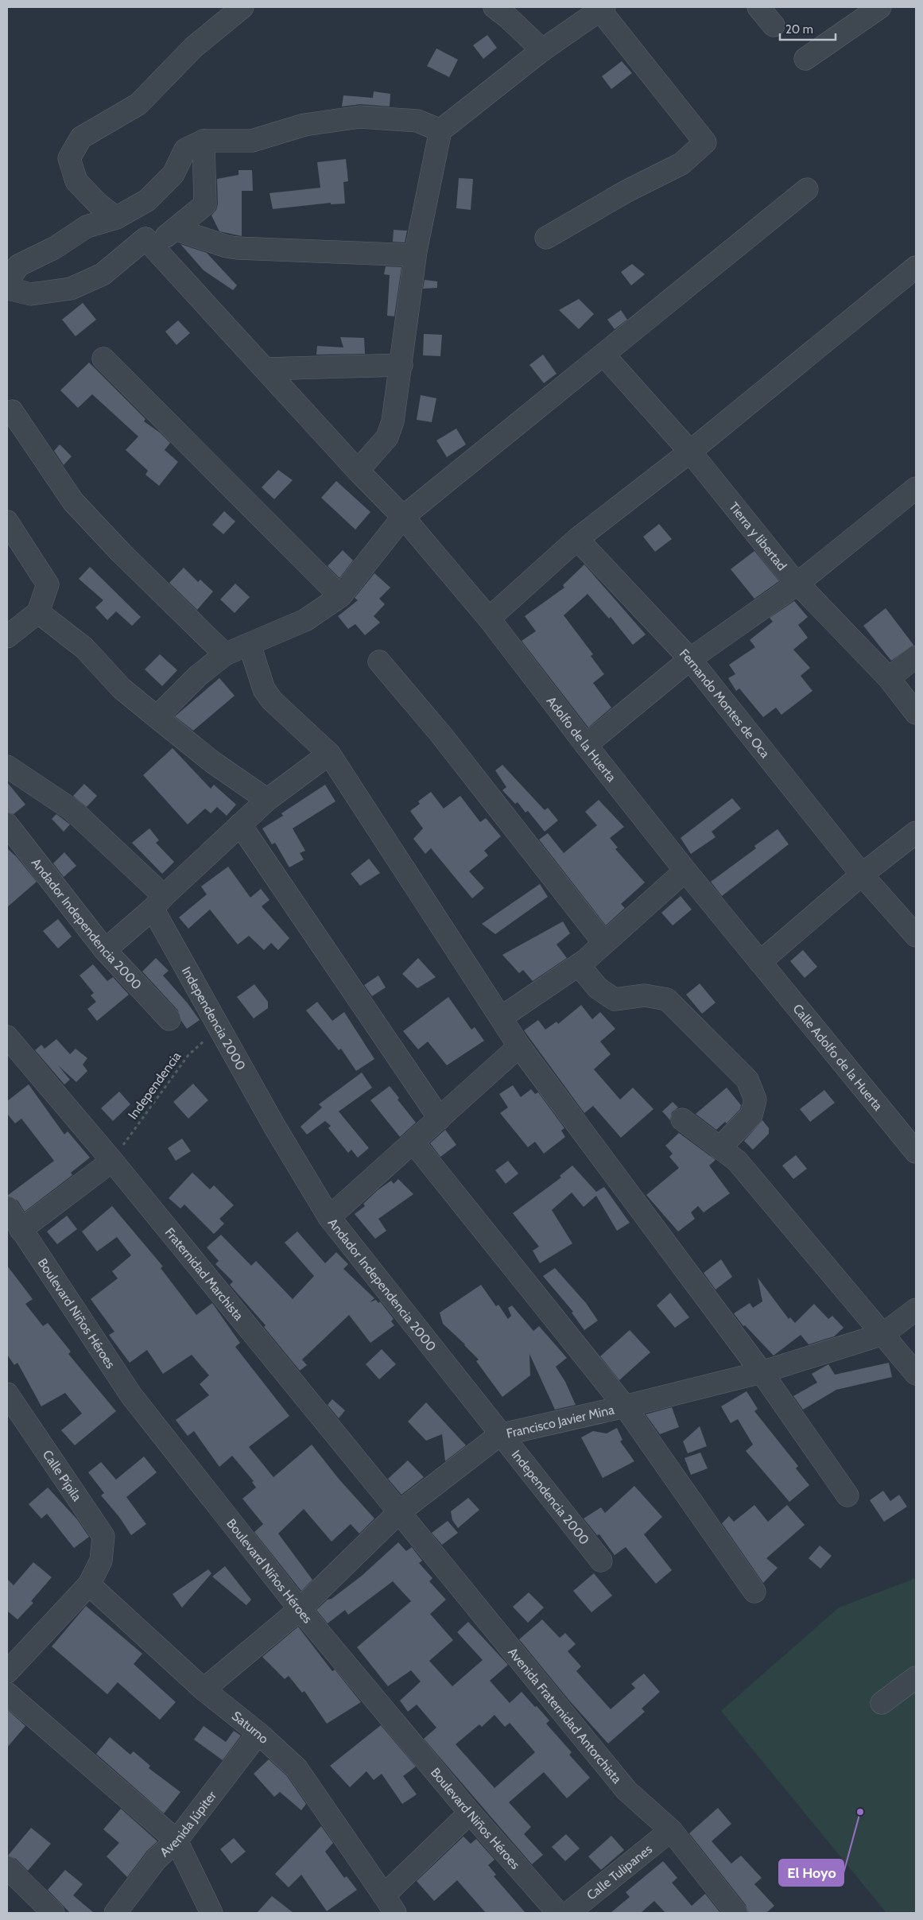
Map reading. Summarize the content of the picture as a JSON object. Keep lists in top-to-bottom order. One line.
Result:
{"streets":{"street":["Tierra y libertad","Fernando Montes de Oca","Adolfo de la Huerta","Andador Independencia 2000","Independencia 2000","Calle Adolfo de la Huerta","Fraternidad Marchista","Boulevard Niños Héroes","Francisco Javier Mina","Calle Pípila","Avenida Fraternidad Antorchista","Saturno","Avenida Júpiter","Calle Tulipanes"],"path":["Independencia"]},"crossings":[["Adolfo de la Huerta","Calle Adolfo de la Huerta"],["Andador Independencia 2000","Independencia 2000"],["Andador Independencia 2000","Francisco Javier Mina"],["Independencia 2000","Independencia"],["Independencia 2000","Francisco Javier Mina"],["Independencia","Fraternidad Marchista"],["Fraternidad Marchista","Francisco Javier Mina"],["Fraternidad Marchista","Avenida Fraternidad Antorchista"],["Boulevard Niños Héroes","Francisco Javier Mina"],["Francisco Javier Mina","Avenida Fraternidad Antorchista"],["Francisco Javier Mina","Saturno"],["Calle Pípila","Saturno"],["Avenida Fraternidad Antorchista","Calle Tulipanes"],["Saturno","Avenida Júpiter"]],"places":["El Hoyo"],"scale_bar":"20 m"}
